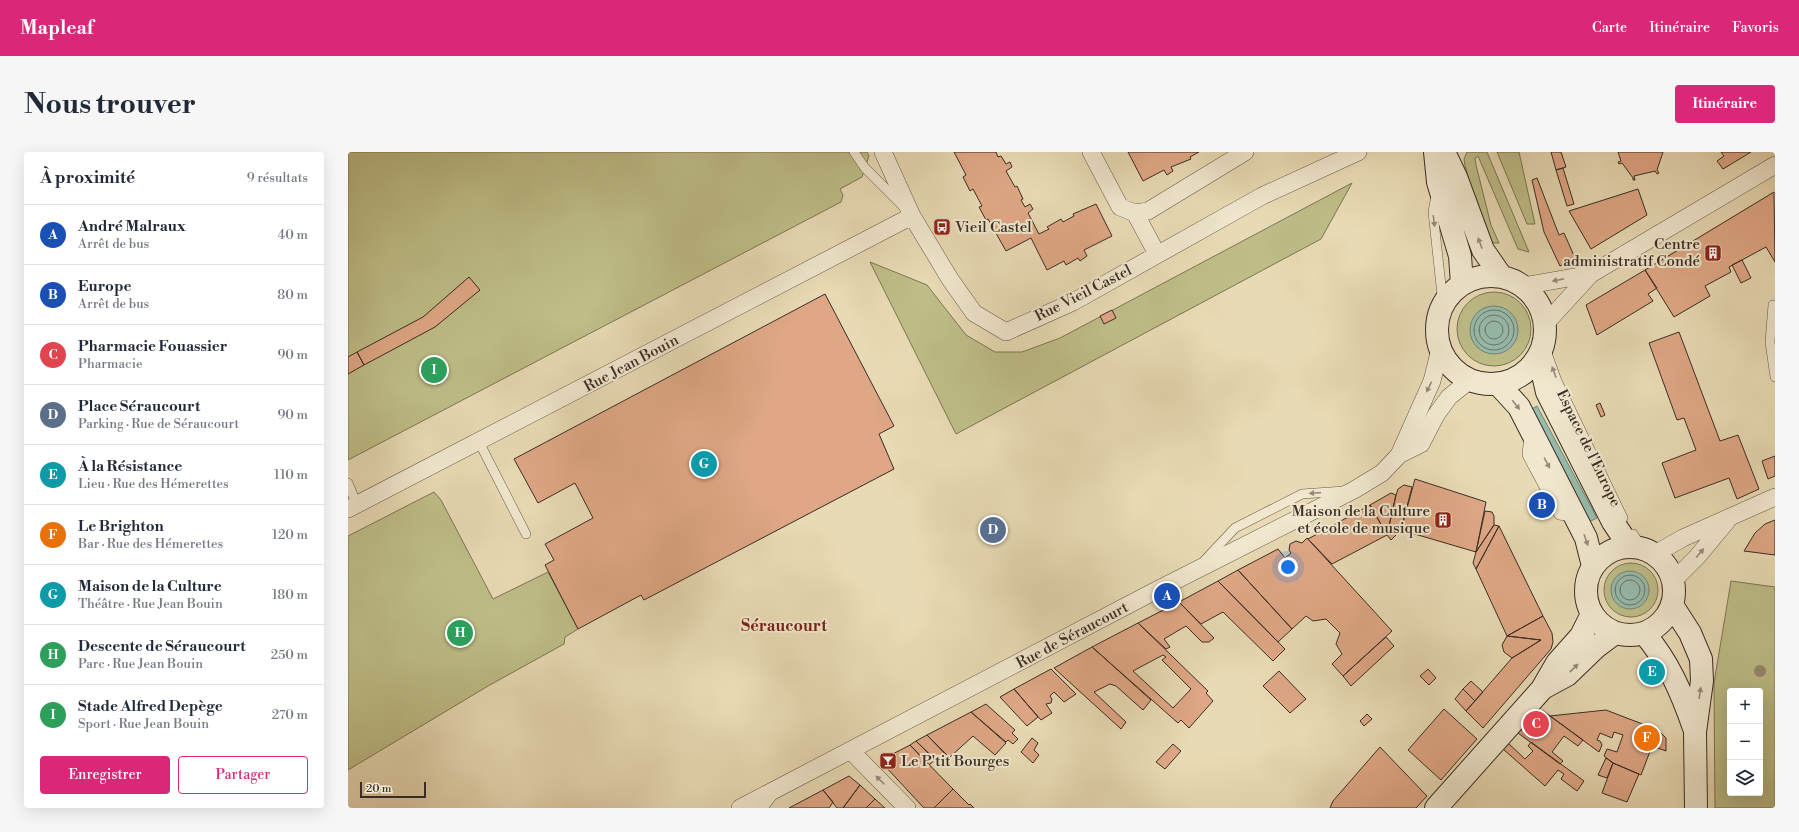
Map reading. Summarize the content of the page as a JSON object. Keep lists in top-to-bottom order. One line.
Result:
{"streets":{"main road":["Espace de l'Europe"],"street":["Rue Vieil Castel","Rue Jean Bouin","Rue de Séraucourt"]},"crossings":[["Rue Vieil Castel","Rue Jean Bouin"],["Espace de l'Europe","Rue de Séraucourt"]],"districts":["Séraucourt"],"places":{"bus stop":["Vieil Castel"],"building":["Centre administratif Condé","Maison de la Culture et école de musique"],"bar":["Le P'tit Bourges"]},"scale_bar":"20 m","page":{"header":"Mapleaf","nav":["Carte","Itinéraire","Favoris"],"buttons":["Itinéraire",["Enregistrer","Partager"]],"title":"Nous trouver","heading":["À proximité","9 résultats"],"list":[{"mark":"A","name":"André Malraux","note":"Arrêt de bus","value":"40 m"},{"mark":"B","name":"Europe","note":"Arrêt de bus","value":"80 m"},{"mark":"C","name":"Pharmacie Fouassier","note":"Pharmacie","value":"90 m"},{"mark":"D","name":"Place Séraucourt","note":"Parking · Rue de Séraucourt","value":"90 m"},{"mark":"E","name":"À la Résistance","note":"Lieu · Rue des Hémerettes","value":"110 m"},{"mark":"F","name":"Le Brighton","note":"Bar · Rue des Hémerettes","value":"120 m"},{"mark":"G","name":"Maison de la Culture","note":"Théâtre · Rue Jean Bouin","value":"180 m"},{"mark":"H","name":"Descente de Séraucourt","note":"Parc · Rue Jean Bouin","value":"250 m"},{"mark":"I","name":"Stade Alfred Depège","note":"Sport · Rue Jean Bouin","value":"270 m"}],"pins":["I","G","B","D","A","H","E","C","F"],"map_buttons":["+","−"],"scale":"20 m"}}
